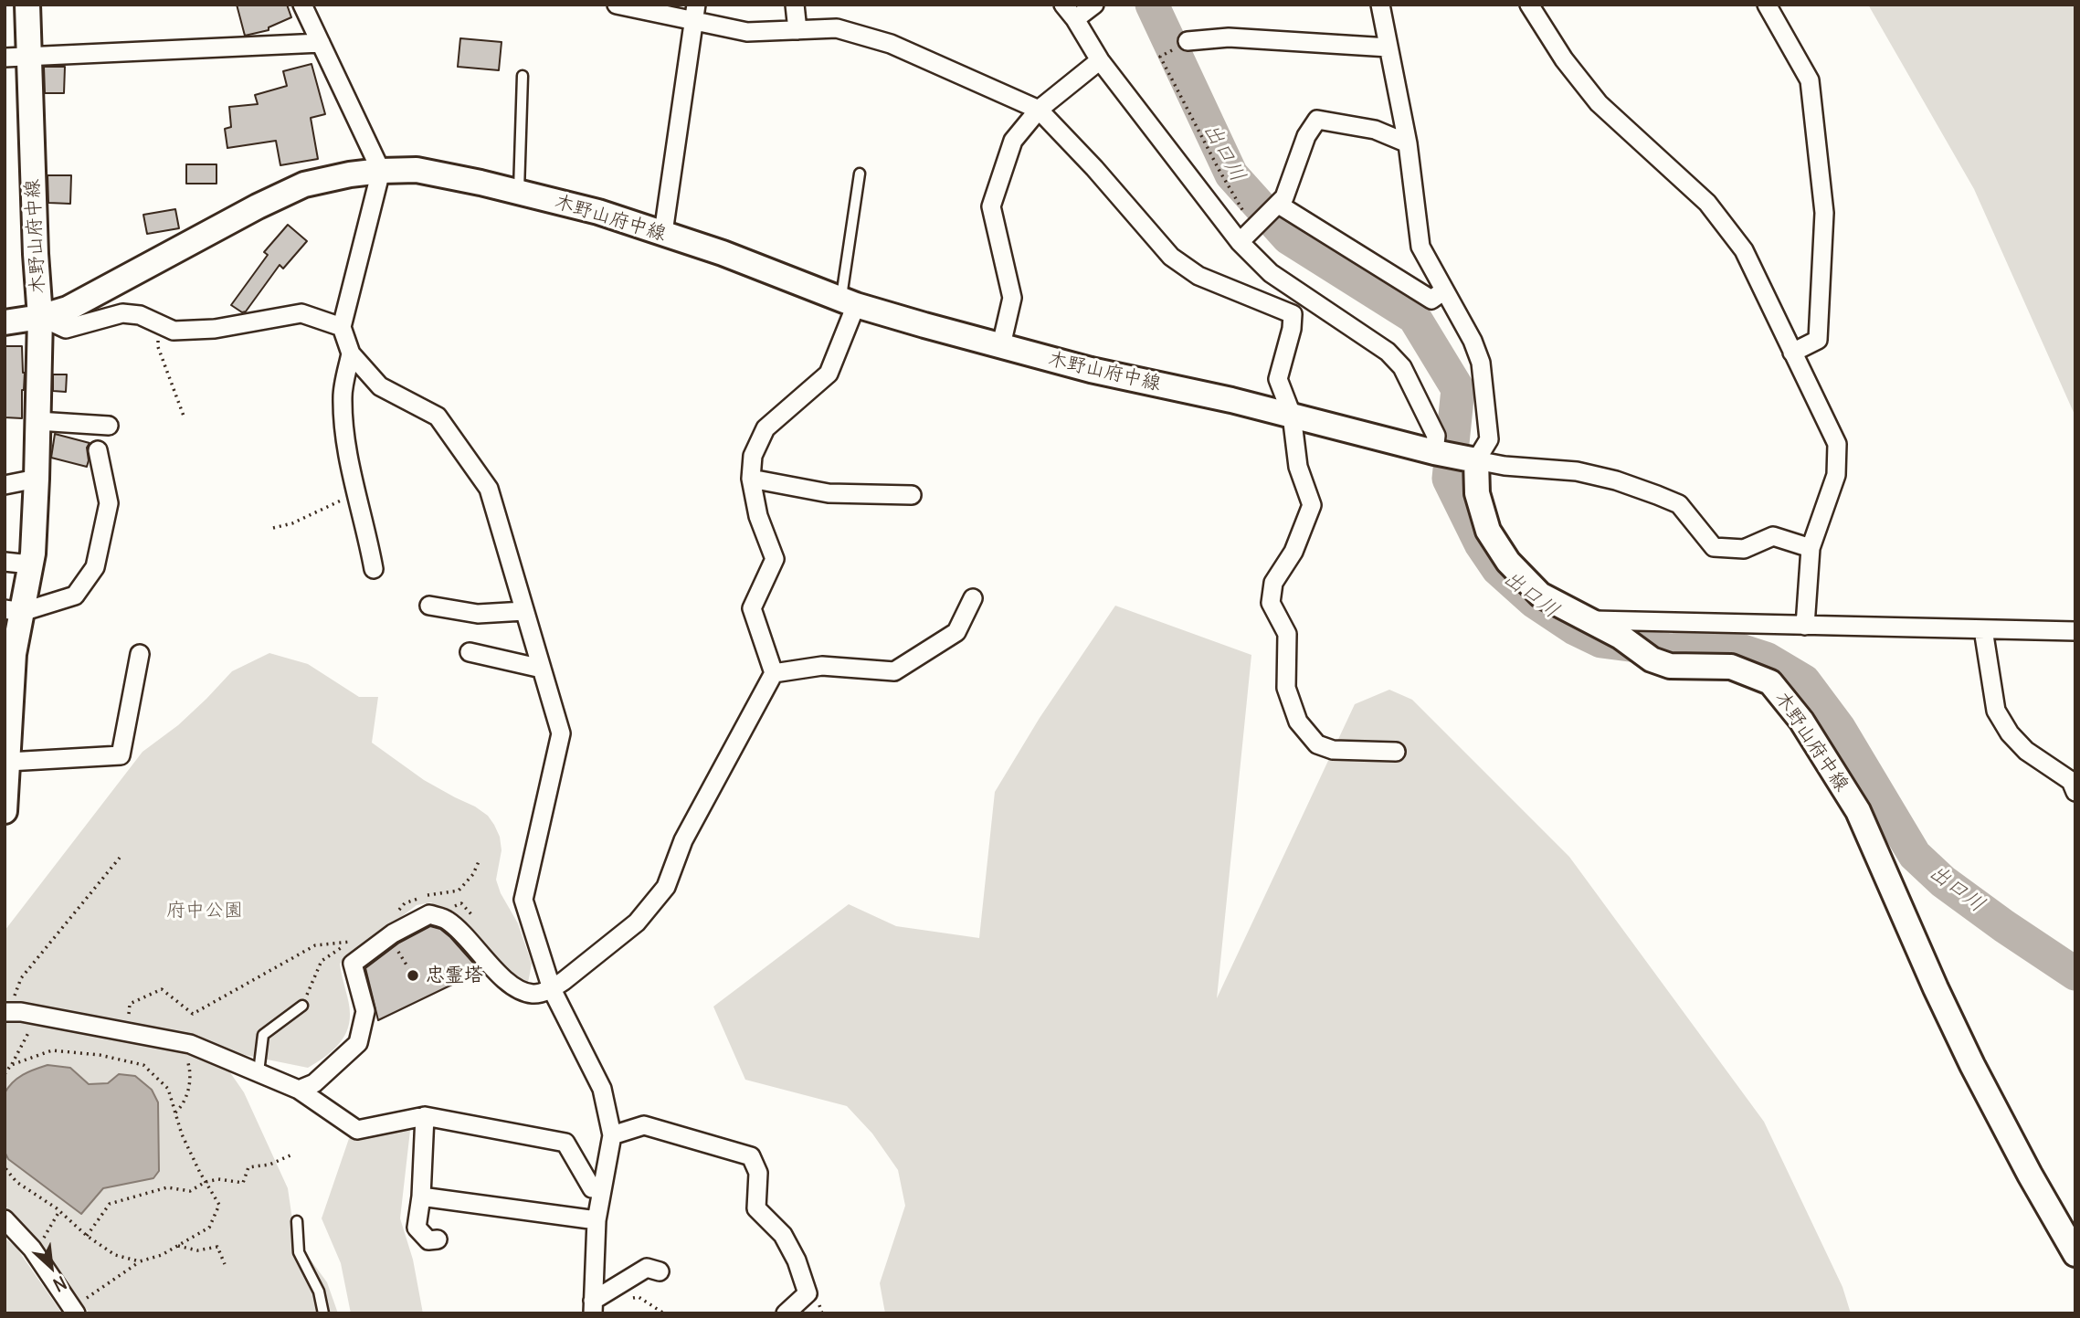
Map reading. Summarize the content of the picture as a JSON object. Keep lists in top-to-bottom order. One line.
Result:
{"streets":{"main road":["木野山府中線"]},"water":["出口川"],"parks":["府中公園"],"places":["忠霊塔"],"north":"bottom right"}
